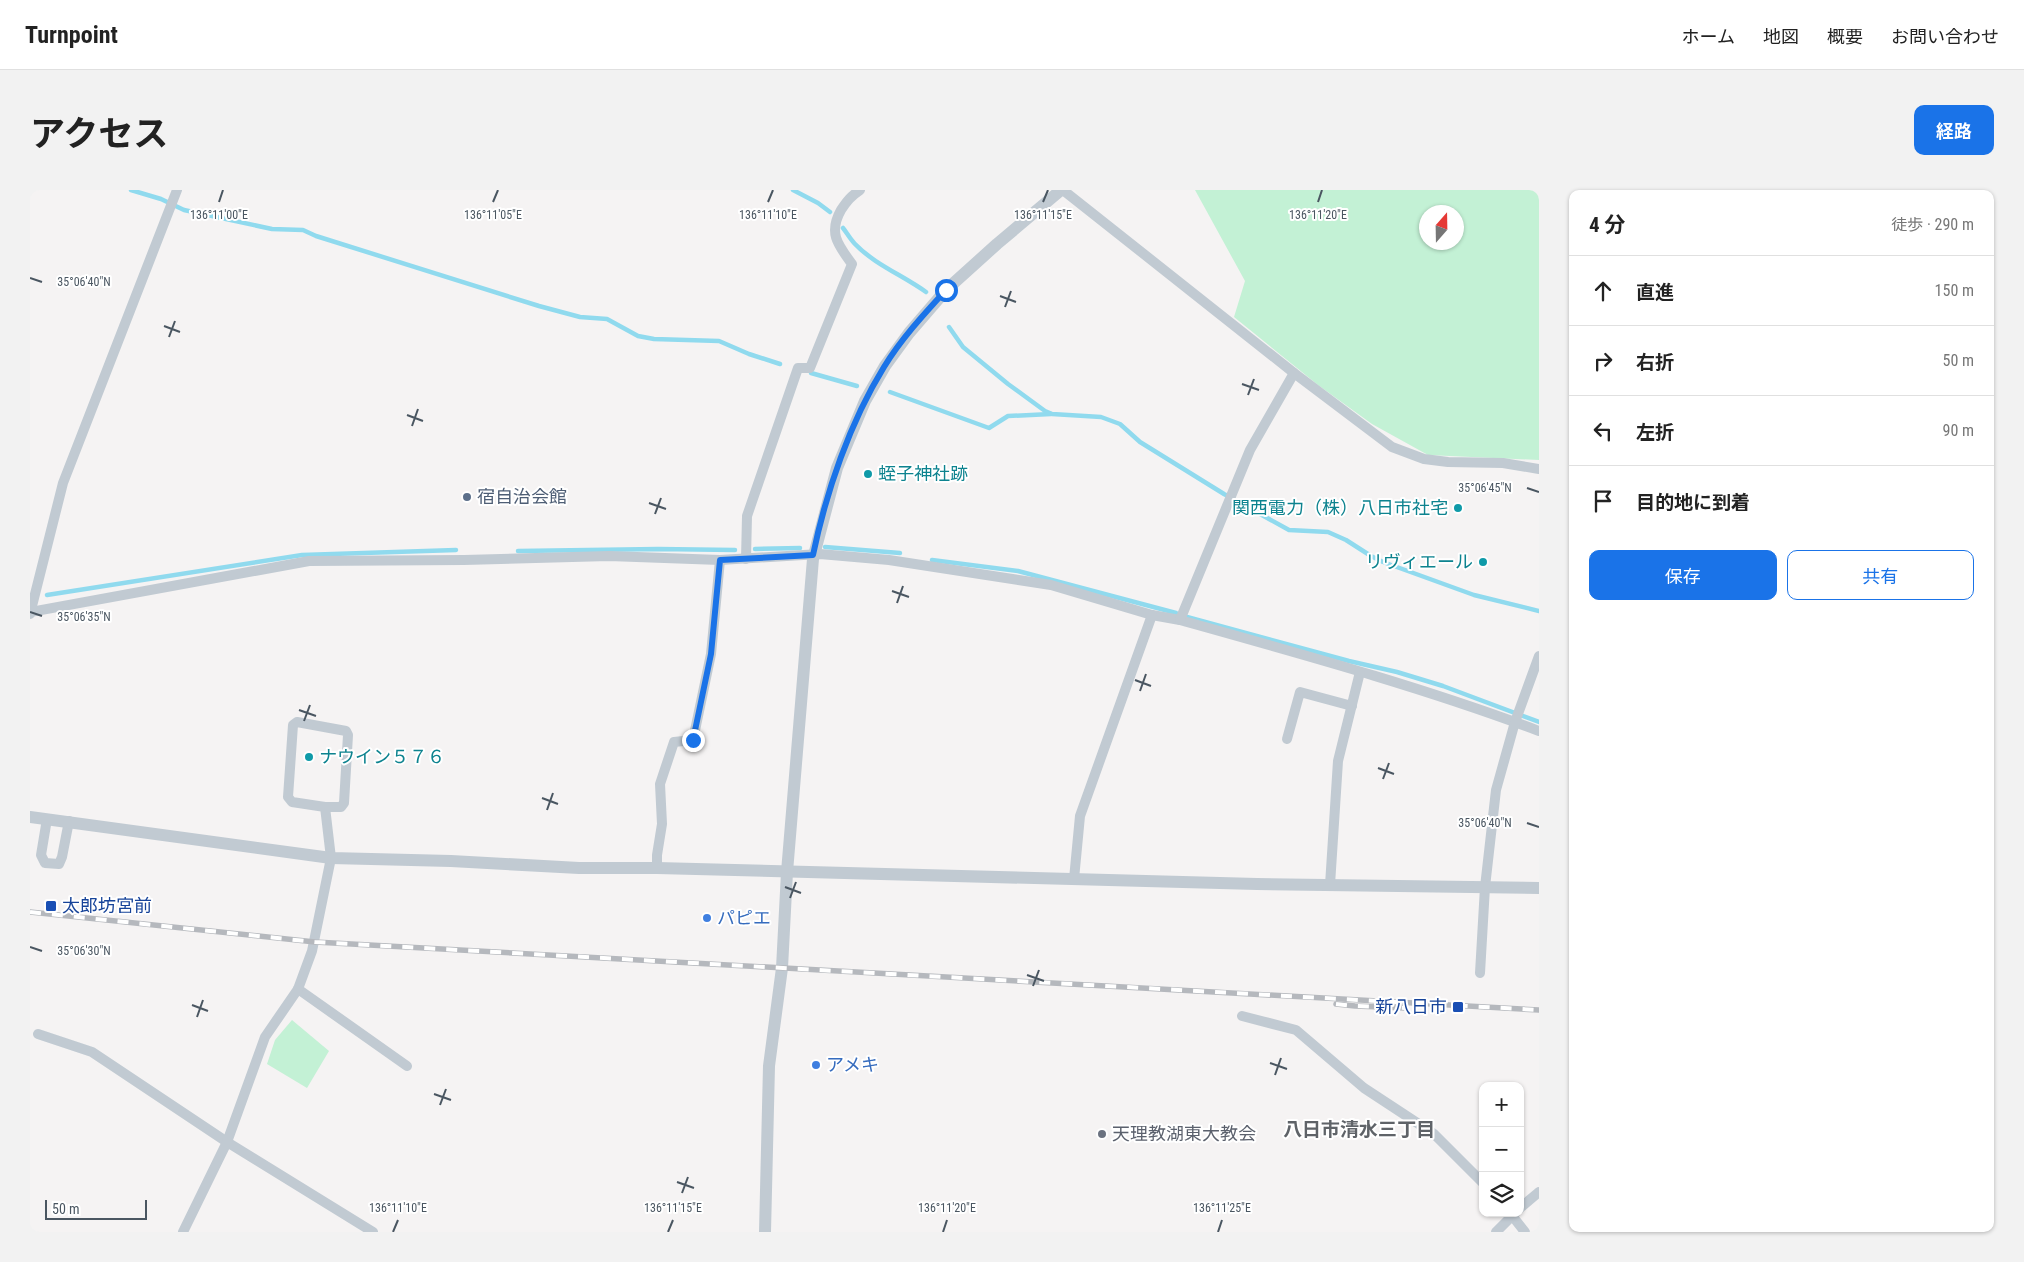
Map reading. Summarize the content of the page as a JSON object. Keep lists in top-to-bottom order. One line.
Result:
{"districts":["八日市清水三丁目"],"places":{"other":["蛭子神社跡","宿自治会館","関西電力（株）八日市社宅","リヴィエール","ナウイン５７６","パピエ","アメキ","天理教湖東大教会"],"transit":["太郎坊宮前","新八日市"]},"scale_bar":"50 m","north":"top","page":{"header":"Turnpoint","nav":["ホーム","地図","概要","お問い合わせ"],"title":"アクセス","buttons":["経路",["保存","共有"]],"heading":["4 分","徒歩 · 290 m"],"list":[["直進","150 m"],["右折","50 m"],["左折","90 m"],"目的地に到着"],"map_buttons":["+","−"],"scale":"50 m"},"coordinates":["136°11'05\"E","136°11'10\"E","136°11'15\"E","136°11'20\"E","136°11'00\"E","35°06'40\"N","35°06'45\"N","35°06'35\"N","35°06'30\"N","136°11'25\"E"]}
